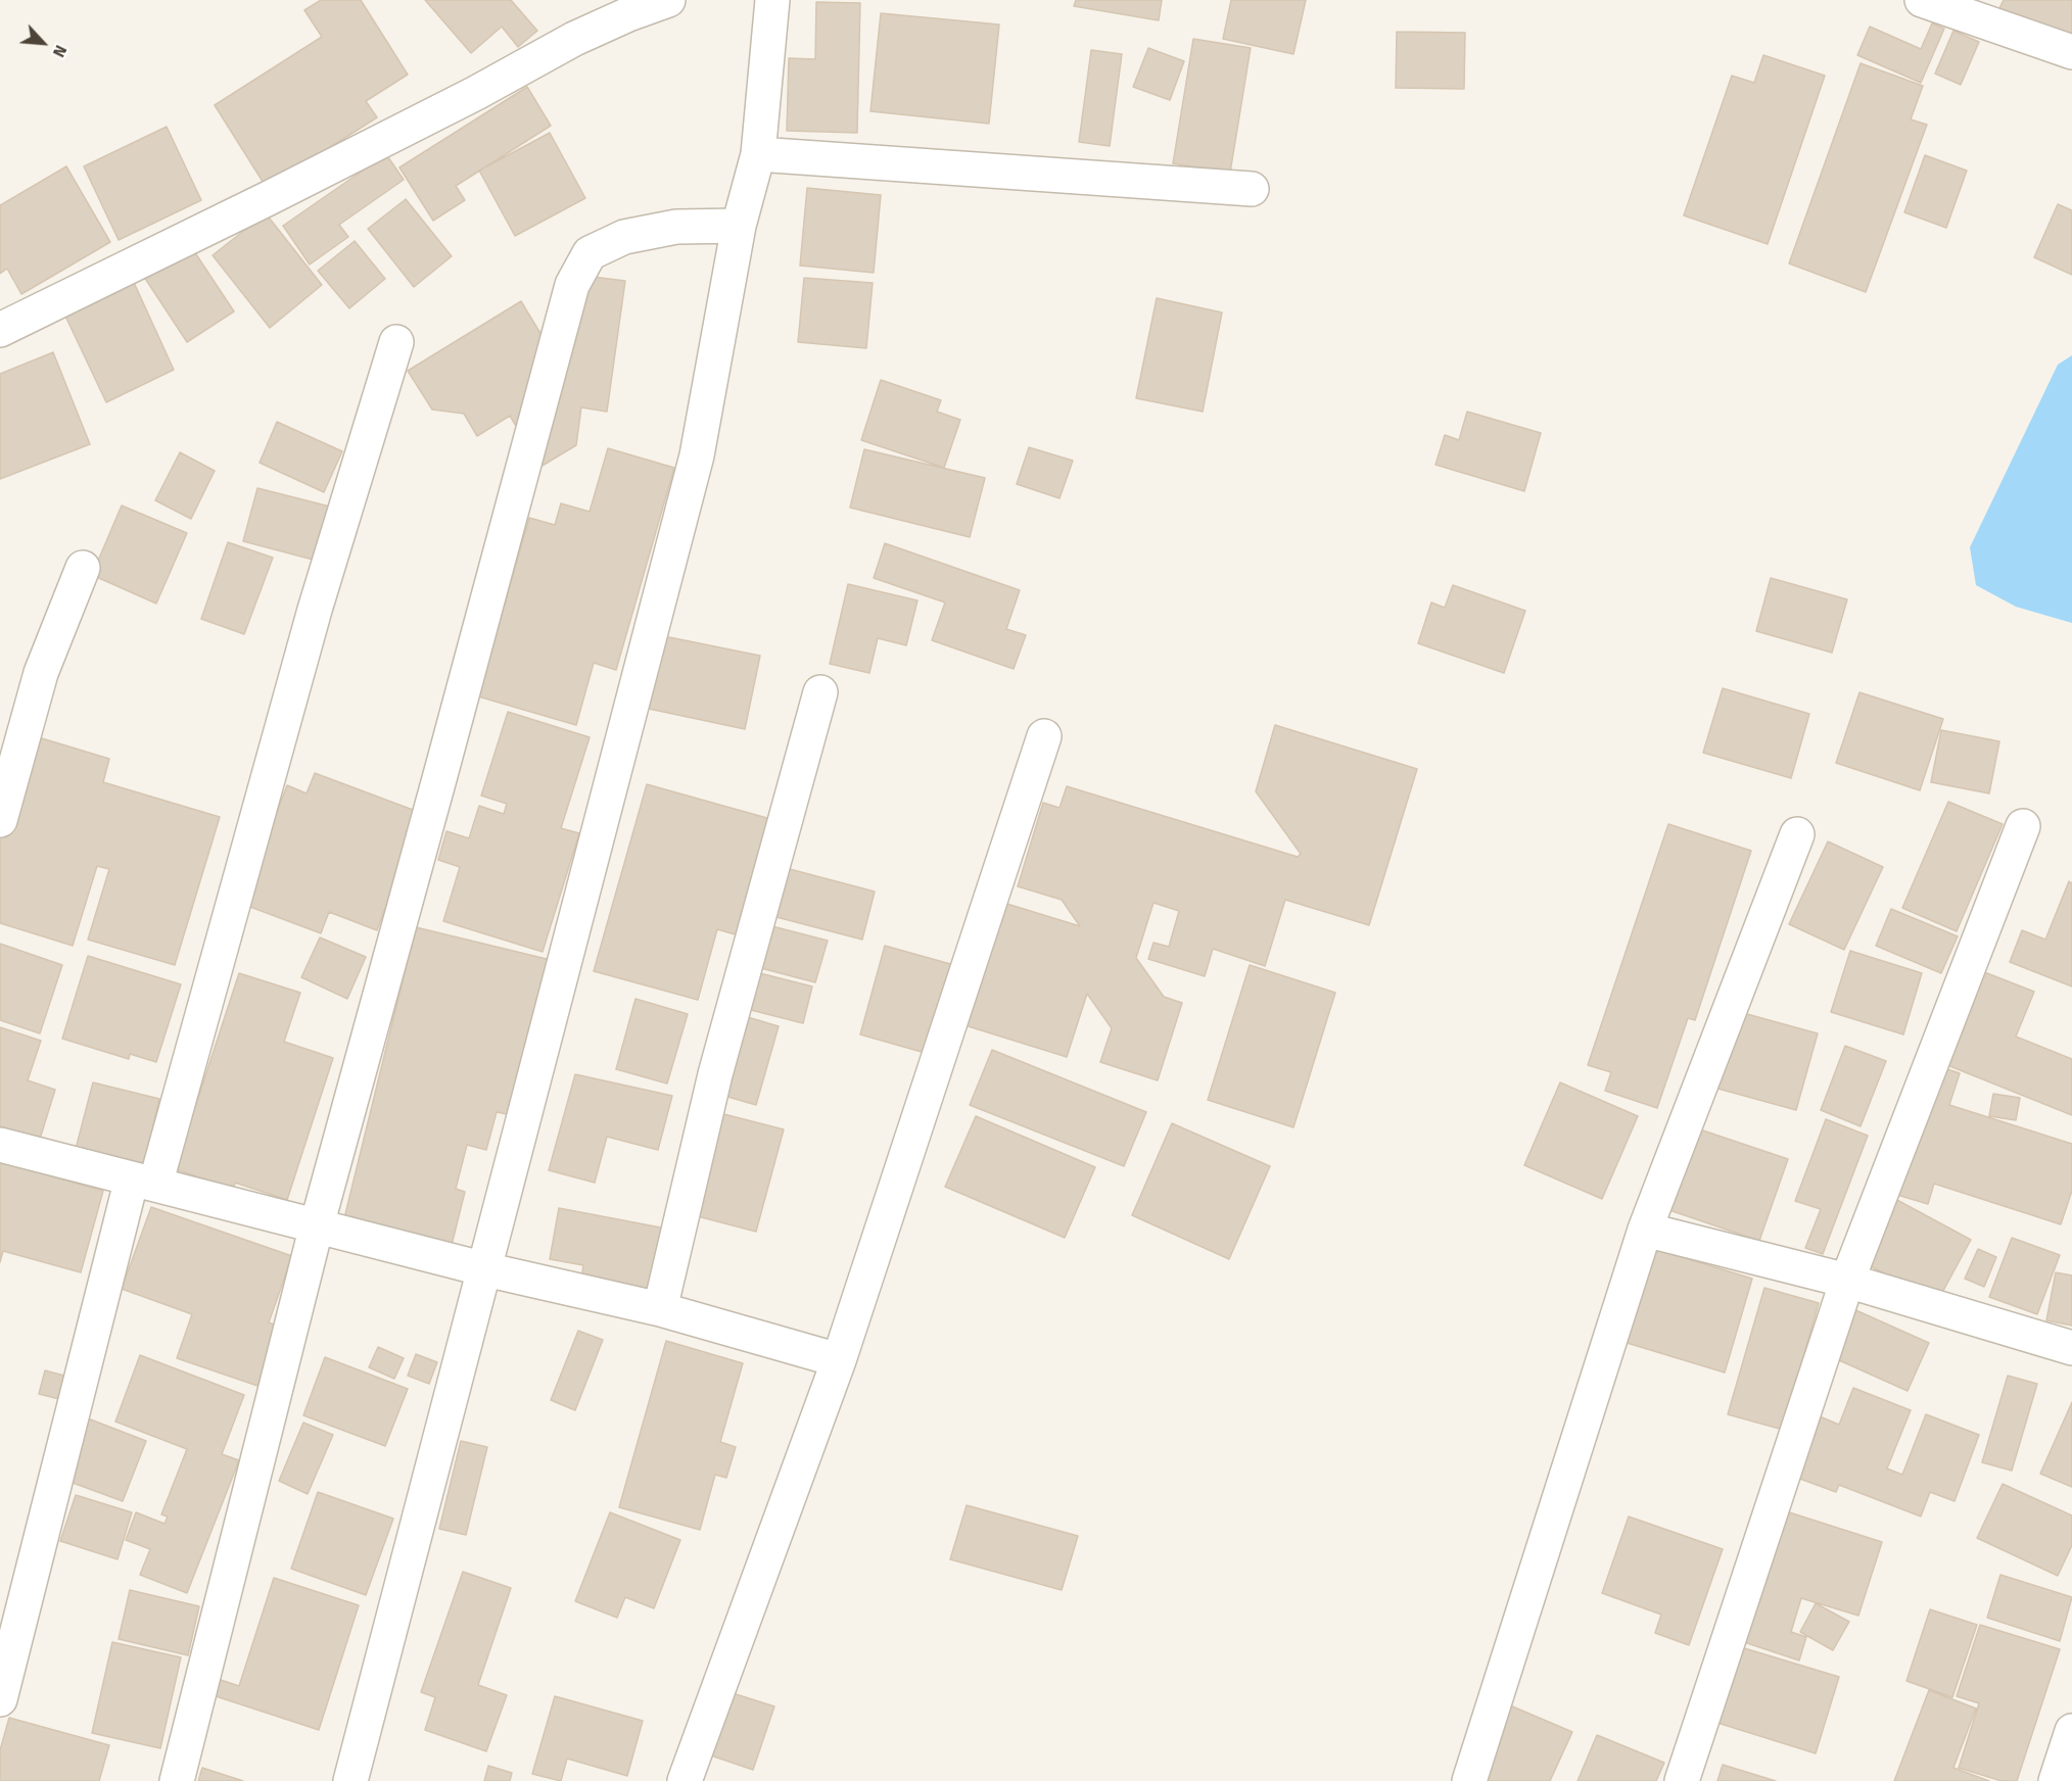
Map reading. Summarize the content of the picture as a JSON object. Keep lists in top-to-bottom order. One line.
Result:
{"north":"bottom right"}
